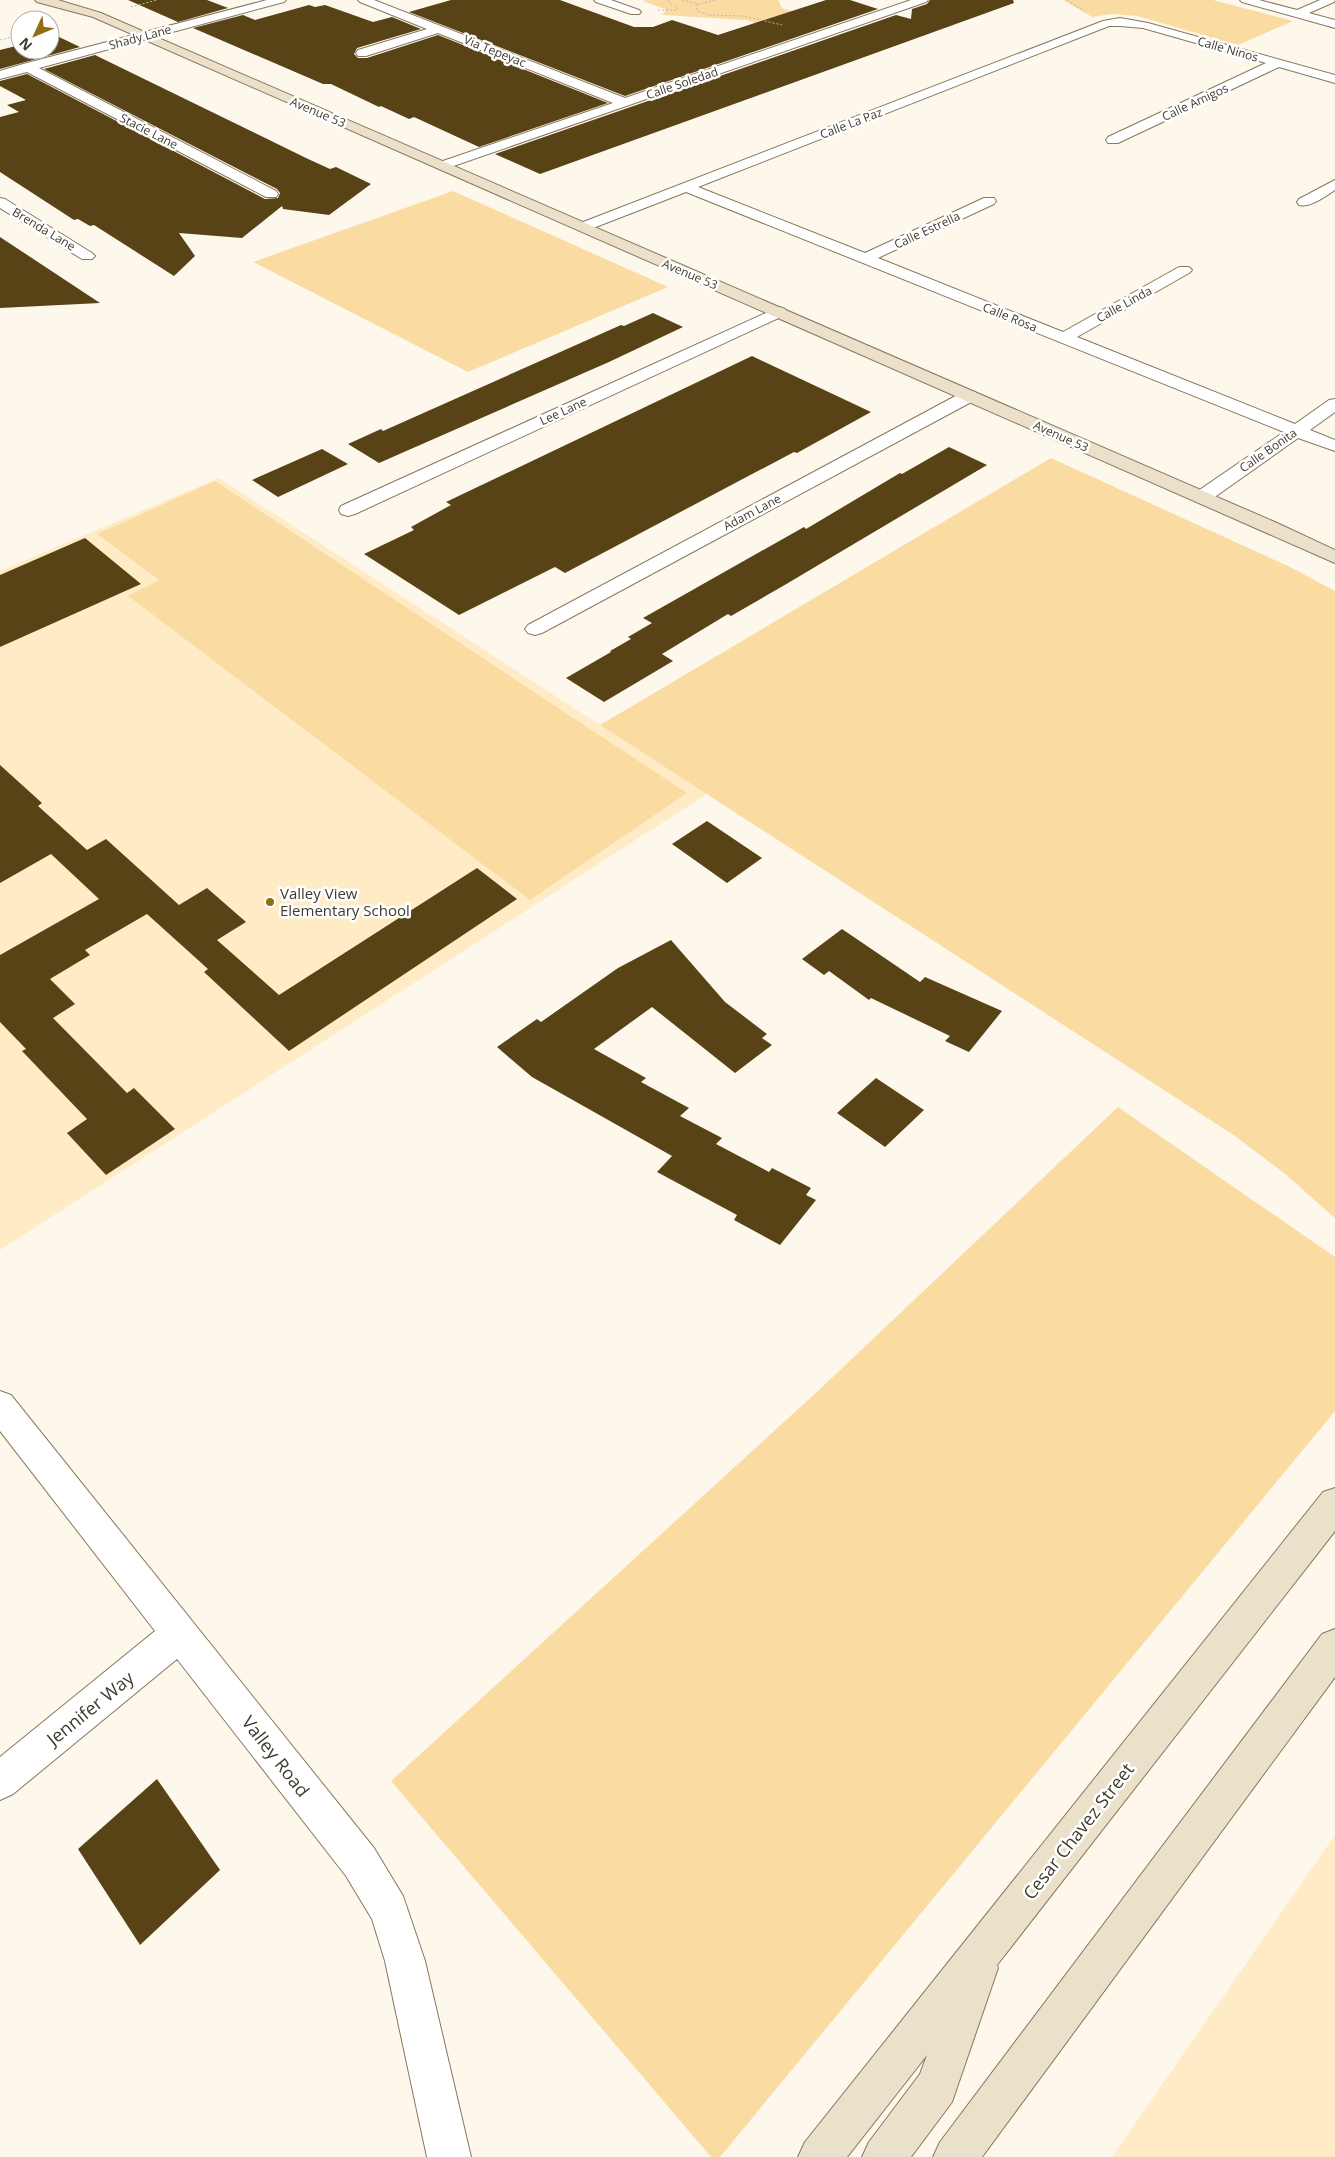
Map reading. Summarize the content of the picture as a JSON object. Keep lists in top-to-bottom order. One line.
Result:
{"streets":{"street":["Shady Lane","Calle Ninos","Via Tepeyac","Calle Soledad","Calle Amigos","Avenue 53","Calle La Paz","Stacie Lane","Brenda Lane","Calle Estrella","Calle Linda","Calle Rosa","Lee Lane","Calle Bonita","Adam Lane","Jennifer Way","Valley Road","Cesar Chavez Street"]},"crossings":[["Shady Lane","Avenue 53"],["Shady Lane","Stacie Lane"],["Calle Ninos","Calle Amigos"],["Calle Ninos","Calle La Paz"],["Via Tepeyac","Calle Soledad"],["Calle Soledad","Avenue 53"],["Avenue 53","Calle La Paz"],["Avenue 53","Lee Lane"],["Avenue 53","Calle Bonita"],["Avenue 53","Adam Lane"],["Calle La Paz","Calle Rosa"],["Calle Estrella","Calle Rosa"],["Calle Linda","Calle Rosa"],["Calle Rosa","Calle Bonita"],["Jennifer Way","Valley Road"]],"places":["Valley View Elementary School"],"north":"bottom left"}
